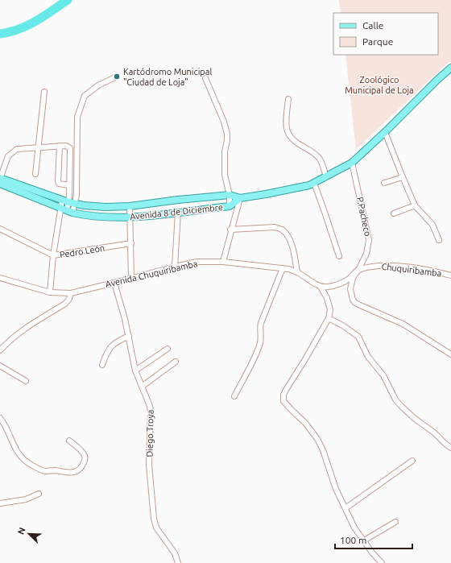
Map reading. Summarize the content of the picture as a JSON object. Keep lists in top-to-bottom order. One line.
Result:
{"streets":{"main road":["Avenida 8 de Diciembre"],"street":["P.Pacheco","Pedro León","Chuquiribamba","Avenida Chuquiribamba","Diego Troya"]},"crossings":[["Avenida 8 de Diciembre","P.Pacheco"],["P.Pacheco","Chuquiribamba"],["Chuquiribamba","Avenida Chuquiribamba"],["Avenida Chuquiribamba","Diego Troya"]],"parks":["Zoológico Municipal de Loja"],"places":["Kartódromo Municipal \"Ciudad de Loja\""],"legend":["Calle","Parque"],"scale_bar":"100 m","north":"top left"}
